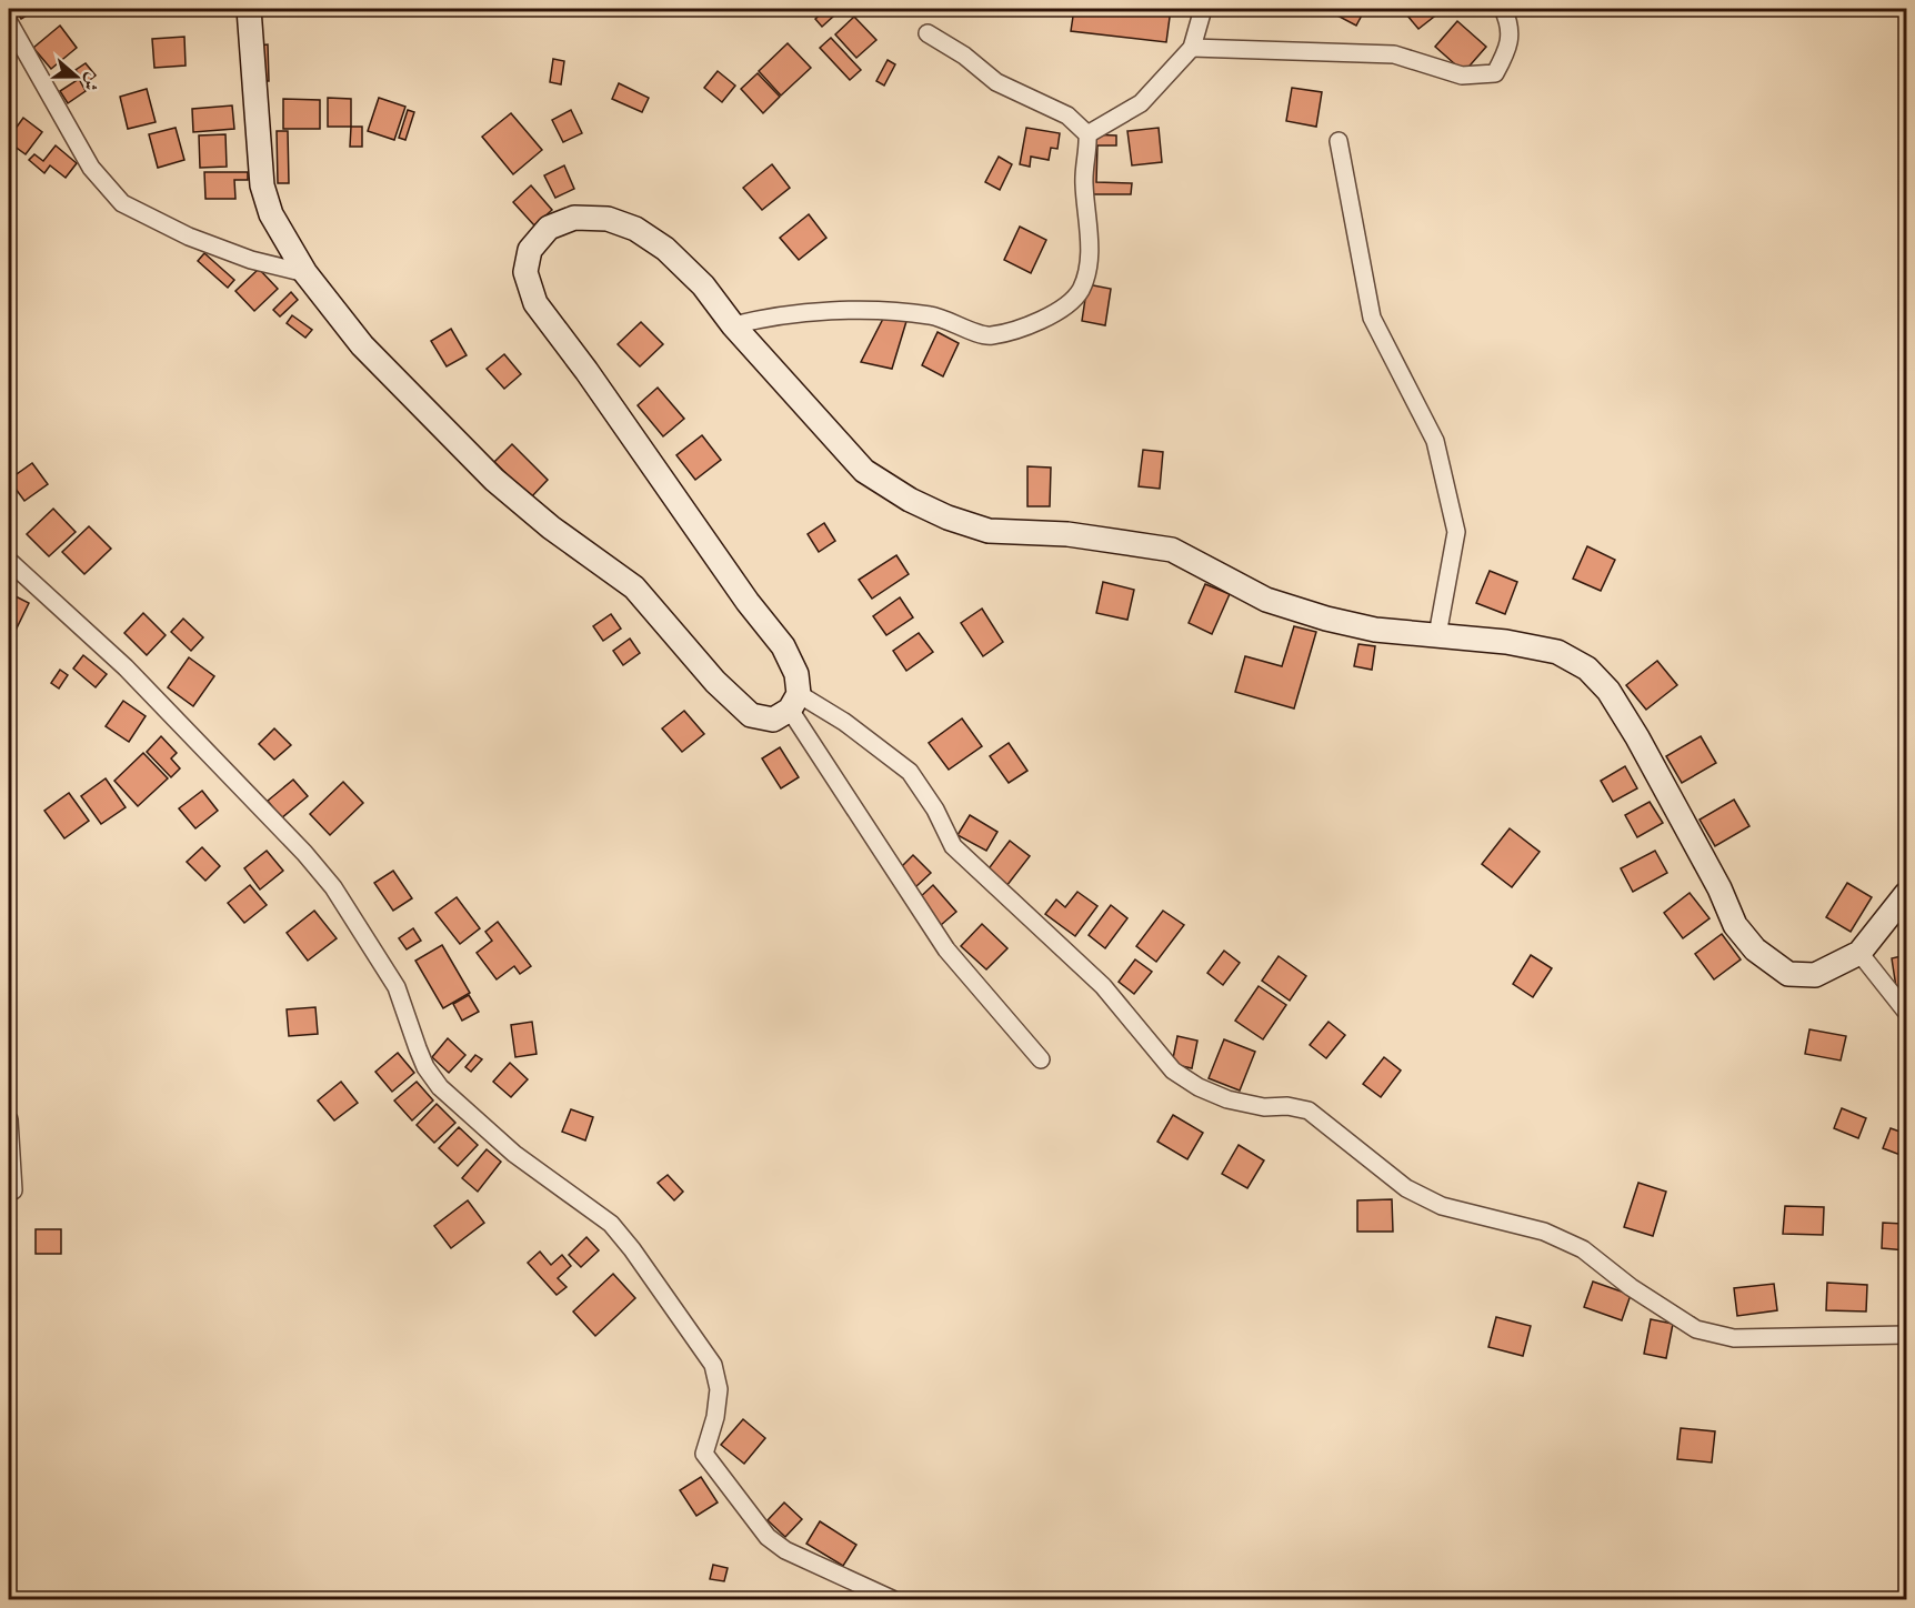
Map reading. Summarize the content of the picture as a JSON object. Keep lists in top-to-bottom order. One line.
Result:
{"north":"right"}
